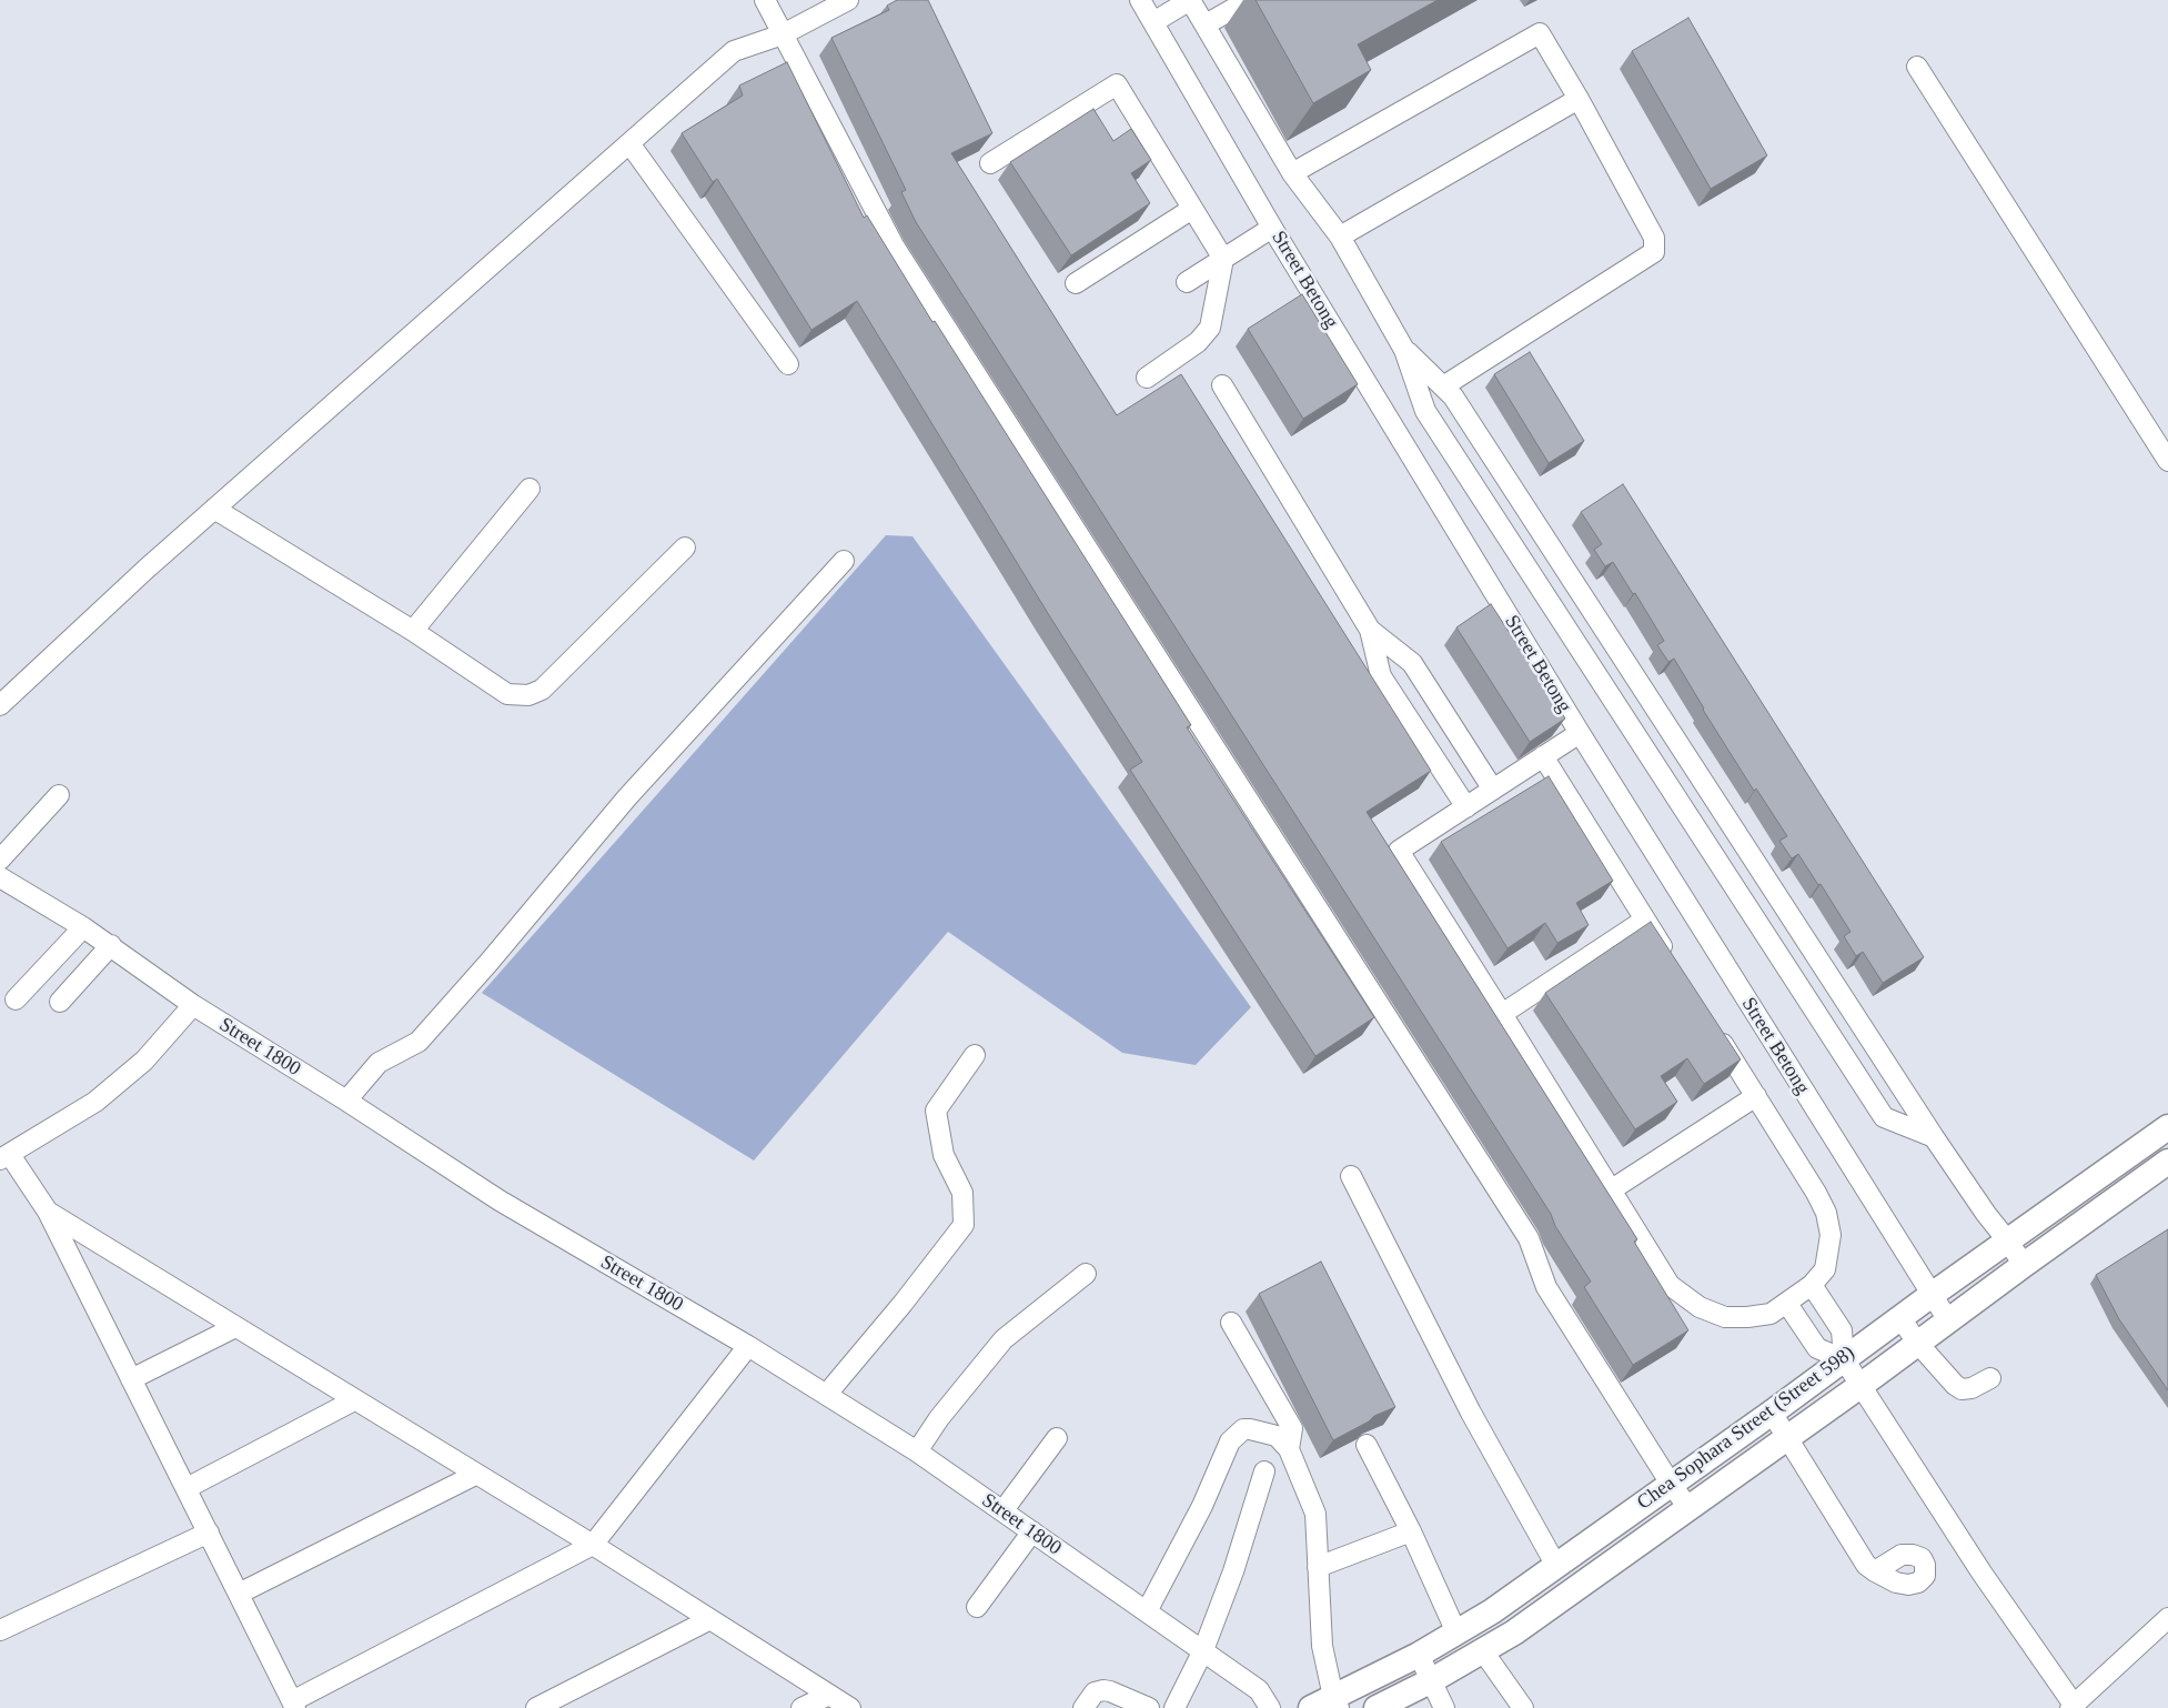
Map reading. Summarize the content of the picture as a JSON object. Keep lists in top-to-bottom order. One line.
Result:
{"streets":{"main road":["Chea Sophara Street (Street 598)"],"street":["Street Betong","Street 1800"]},"crossings":[["Street Betong","Chea Sophara Street (Street 598)"]]}
